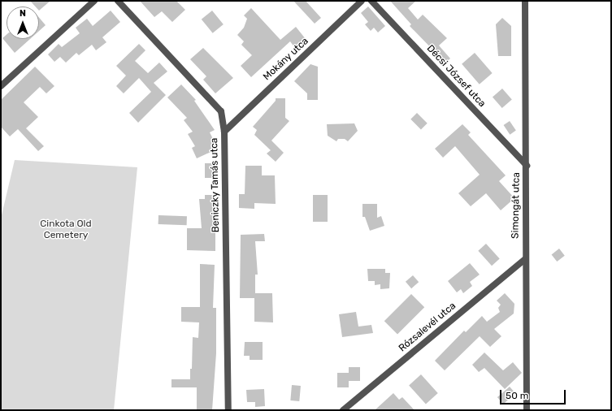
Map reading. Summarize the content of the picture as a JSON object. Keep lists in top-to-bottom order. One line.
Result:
{"streets":{"street":["Mokány utca","Décsi József utca","Beniczky Tamás utca","Simongát utca","Rózsalevél utca"]},"crossings":[["Mokány utca","Beniczky Tamás utca"],["Décsi József utca","Simongát utca"],["Simongát utca","Rózsalevél utca"]],"parks":["Cinkota Old Cemetery"],"scale_bar":"50 m","north":"top"}
